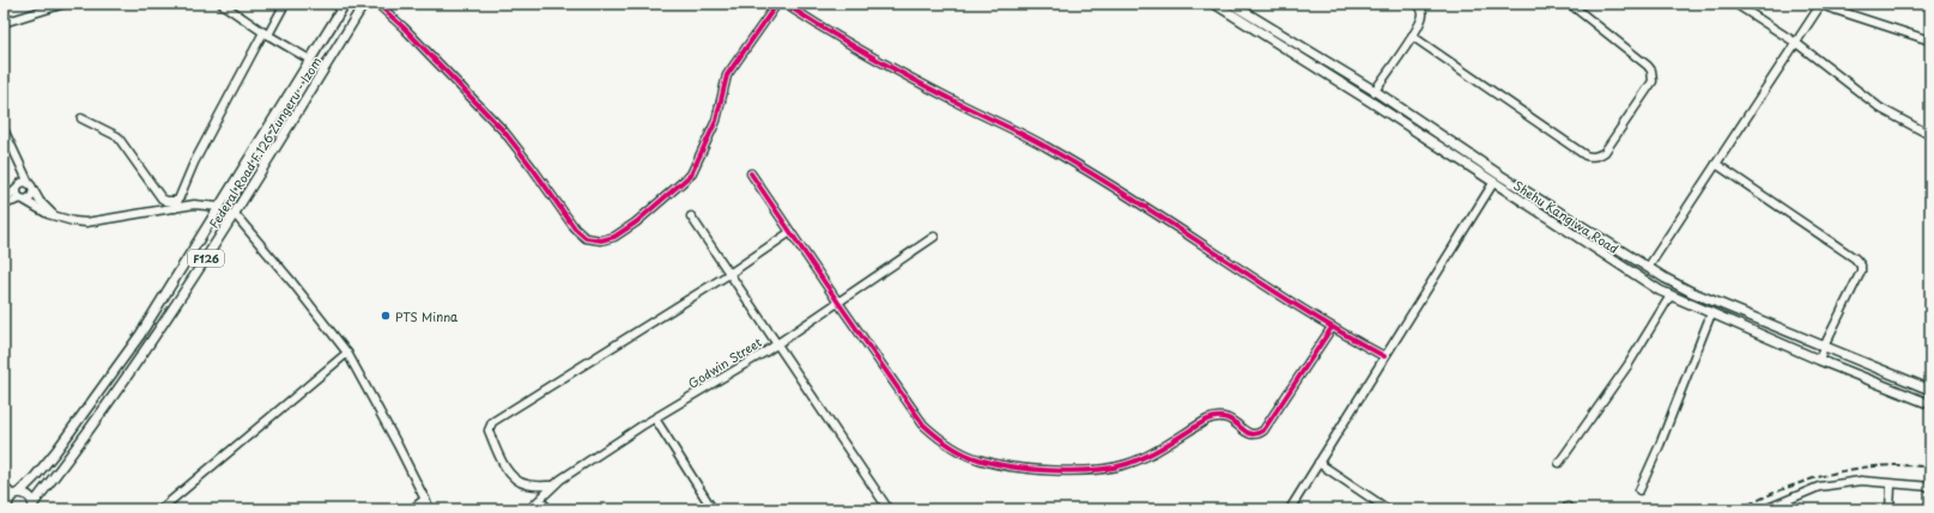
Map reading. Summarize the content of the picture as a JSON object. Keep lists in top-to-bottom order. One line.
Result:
{"streets":{"main road":["Federal Road F.126 Zungeru - Izom","Shehu Kangiwa Road","F126"],"street":["Godwin Street"]},"crossings":[["Federal Road F.126 Zungeru - Izom","F126"]],"places":["PTS Minna"]}
